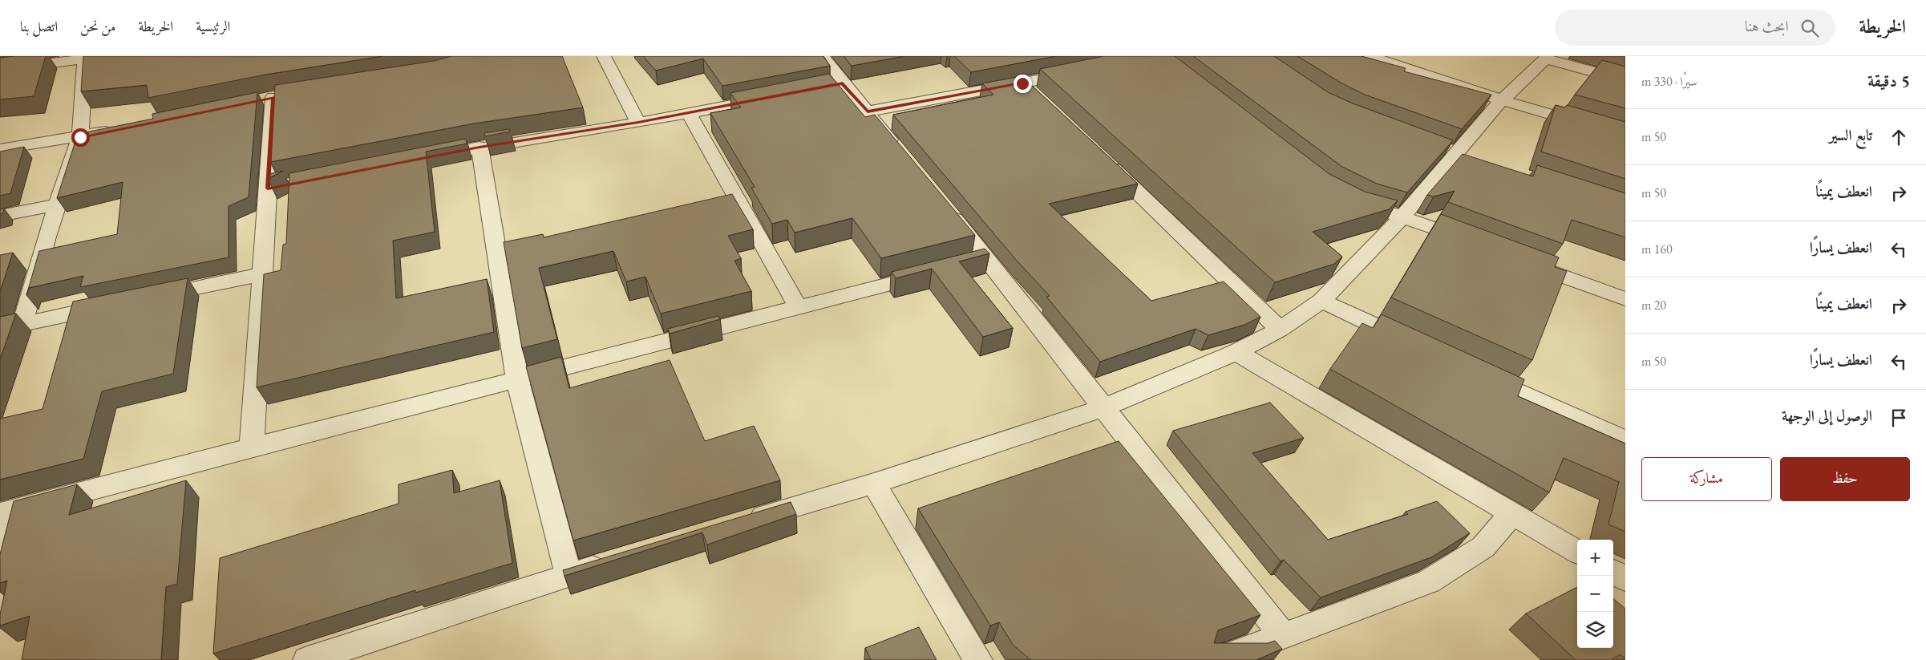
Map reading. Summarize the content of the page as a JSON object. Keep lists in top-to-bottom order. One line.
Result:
{"page":{"header":"الخريطة","search":"ابحث هنا","nav":["الرئيسية","الخريطة","من نحن","اتصل بنا"],"heading":["5 دقيقة","سيرًا · 330 m"],"list":[["تابع السير","50 m"],["انعطف يمينًا","50 m"],["انعطف يسارًا","160 m"],["انعطف يمينًا","20 m"],["انعطف يسارًا","50 m"],"الوصول إلى الوجهة"],"buttons":["حفظ","مشاركة"],"map_buttons":["+","−"]}}
